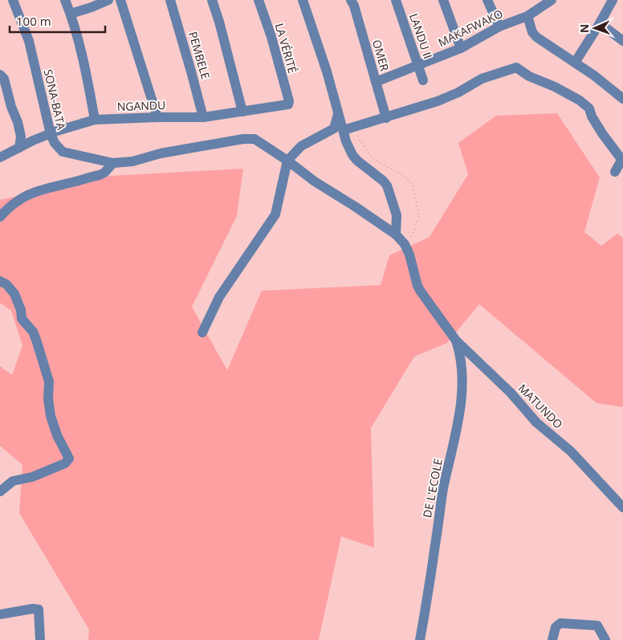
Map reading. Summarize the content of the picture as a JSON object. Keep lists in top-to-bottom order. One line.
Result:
{"streets":{"street":["MAKAFWAKO","LANDU II","LA VÉRITÉ","PEMBELE","OMER","SONA-BATA","NGANDU","MATUNDO","DE L'ECOLE"]},"crossings":[["MAKAFWAKO","LANDU II"],["MAKAFWAKO","OMER"],["LA VÉRITÉ","NGANDU"],["PEMBELE","NGANDU"],["SONA-BATA","NGANDU"],["SONA-BATA","MATUNDO"],["MATUNDO","DE L'ECOLE"]],"scale_bar":"100 m","north":"left"}
